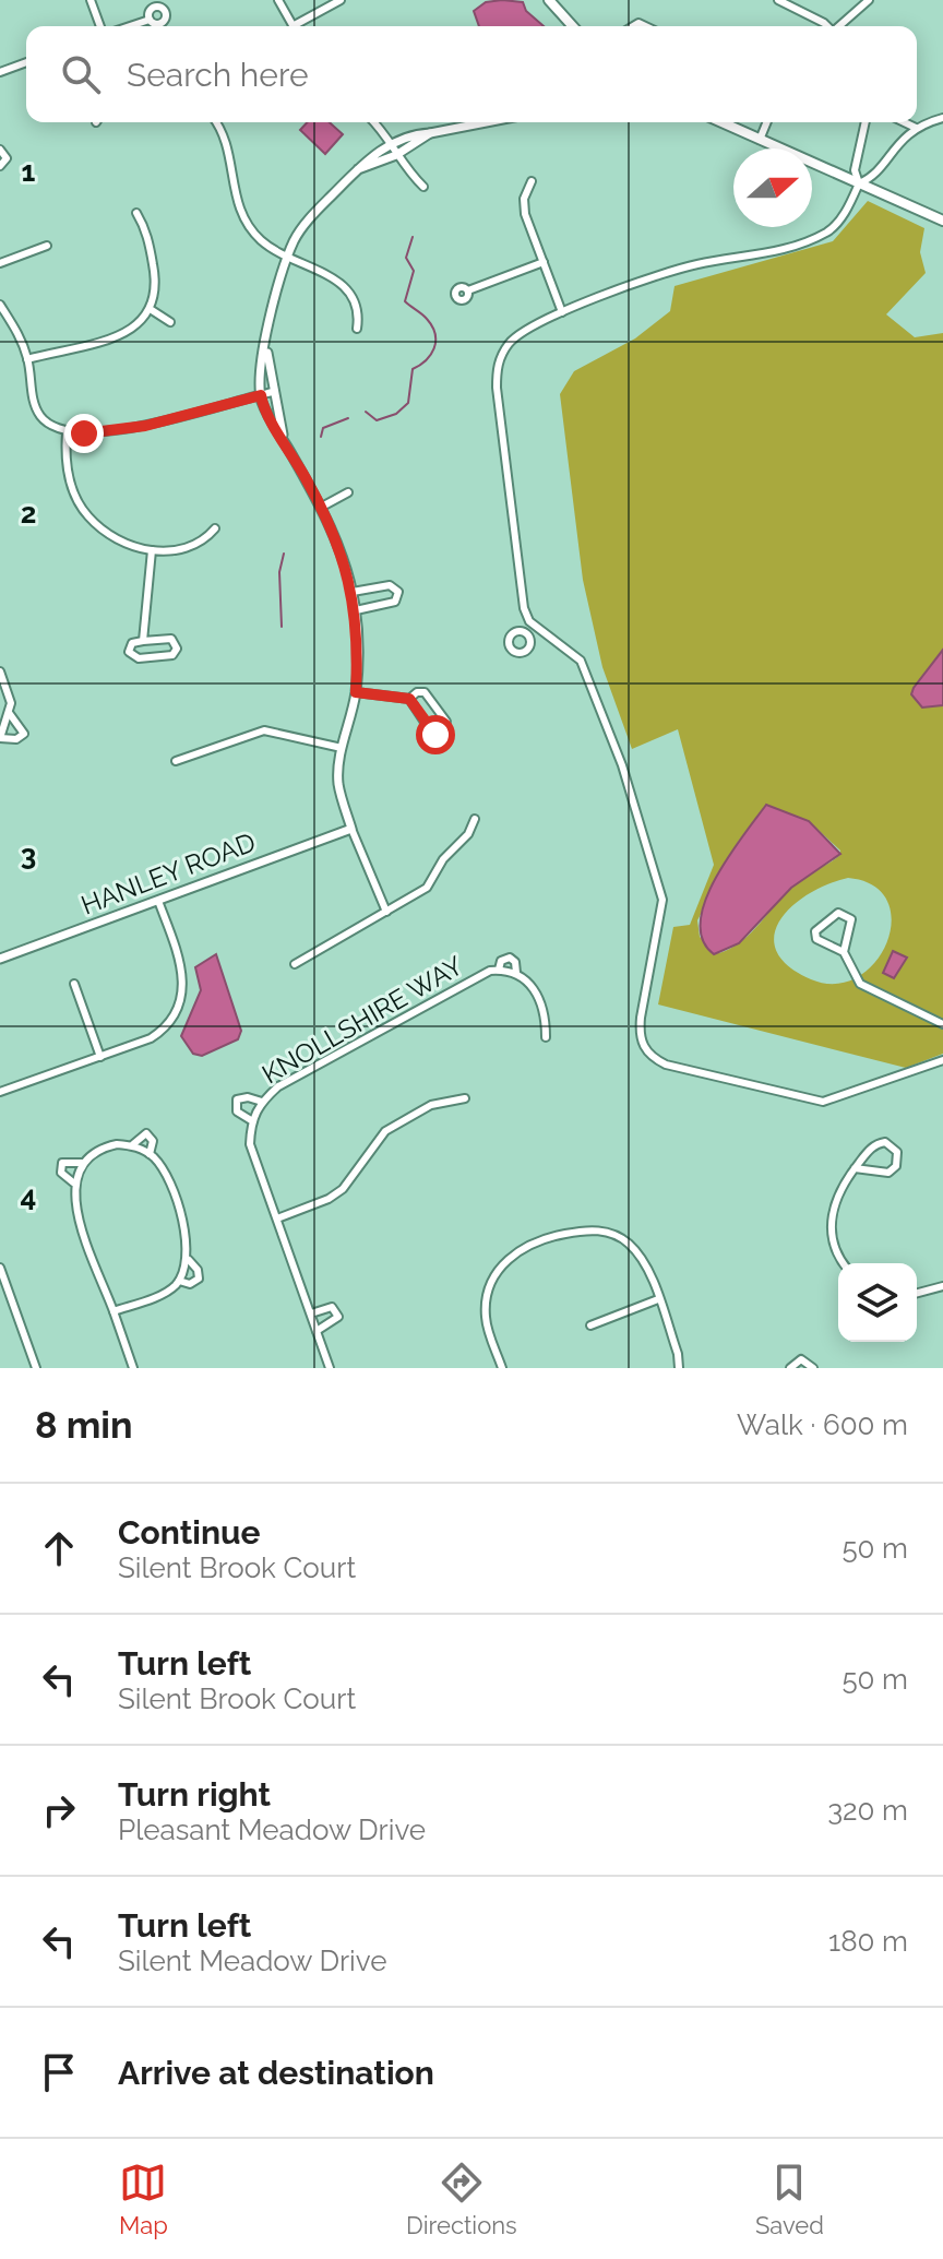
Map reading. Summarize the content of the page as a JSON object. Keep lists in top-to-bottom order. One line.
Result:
{"streets":{"street":["HANLEY ROAD","KNOLLSHIRE WAY"]},"north":"right","page":{"search":"Search here","heading":["8 min","Walk · 600 m"],"list":[["Continue","Silent Brook Court","50 m"],["Turn left","Silent Brook Court","50 m"],["Turn right","Pleasant Meadow Drive","320 m"],["Turn left","Silent Meadow Drive","180 m"],"Arrive at destination"],"nav":["Map","Directions","Saved"]},"grid":{"rows":["1","2","3","4"]}}
